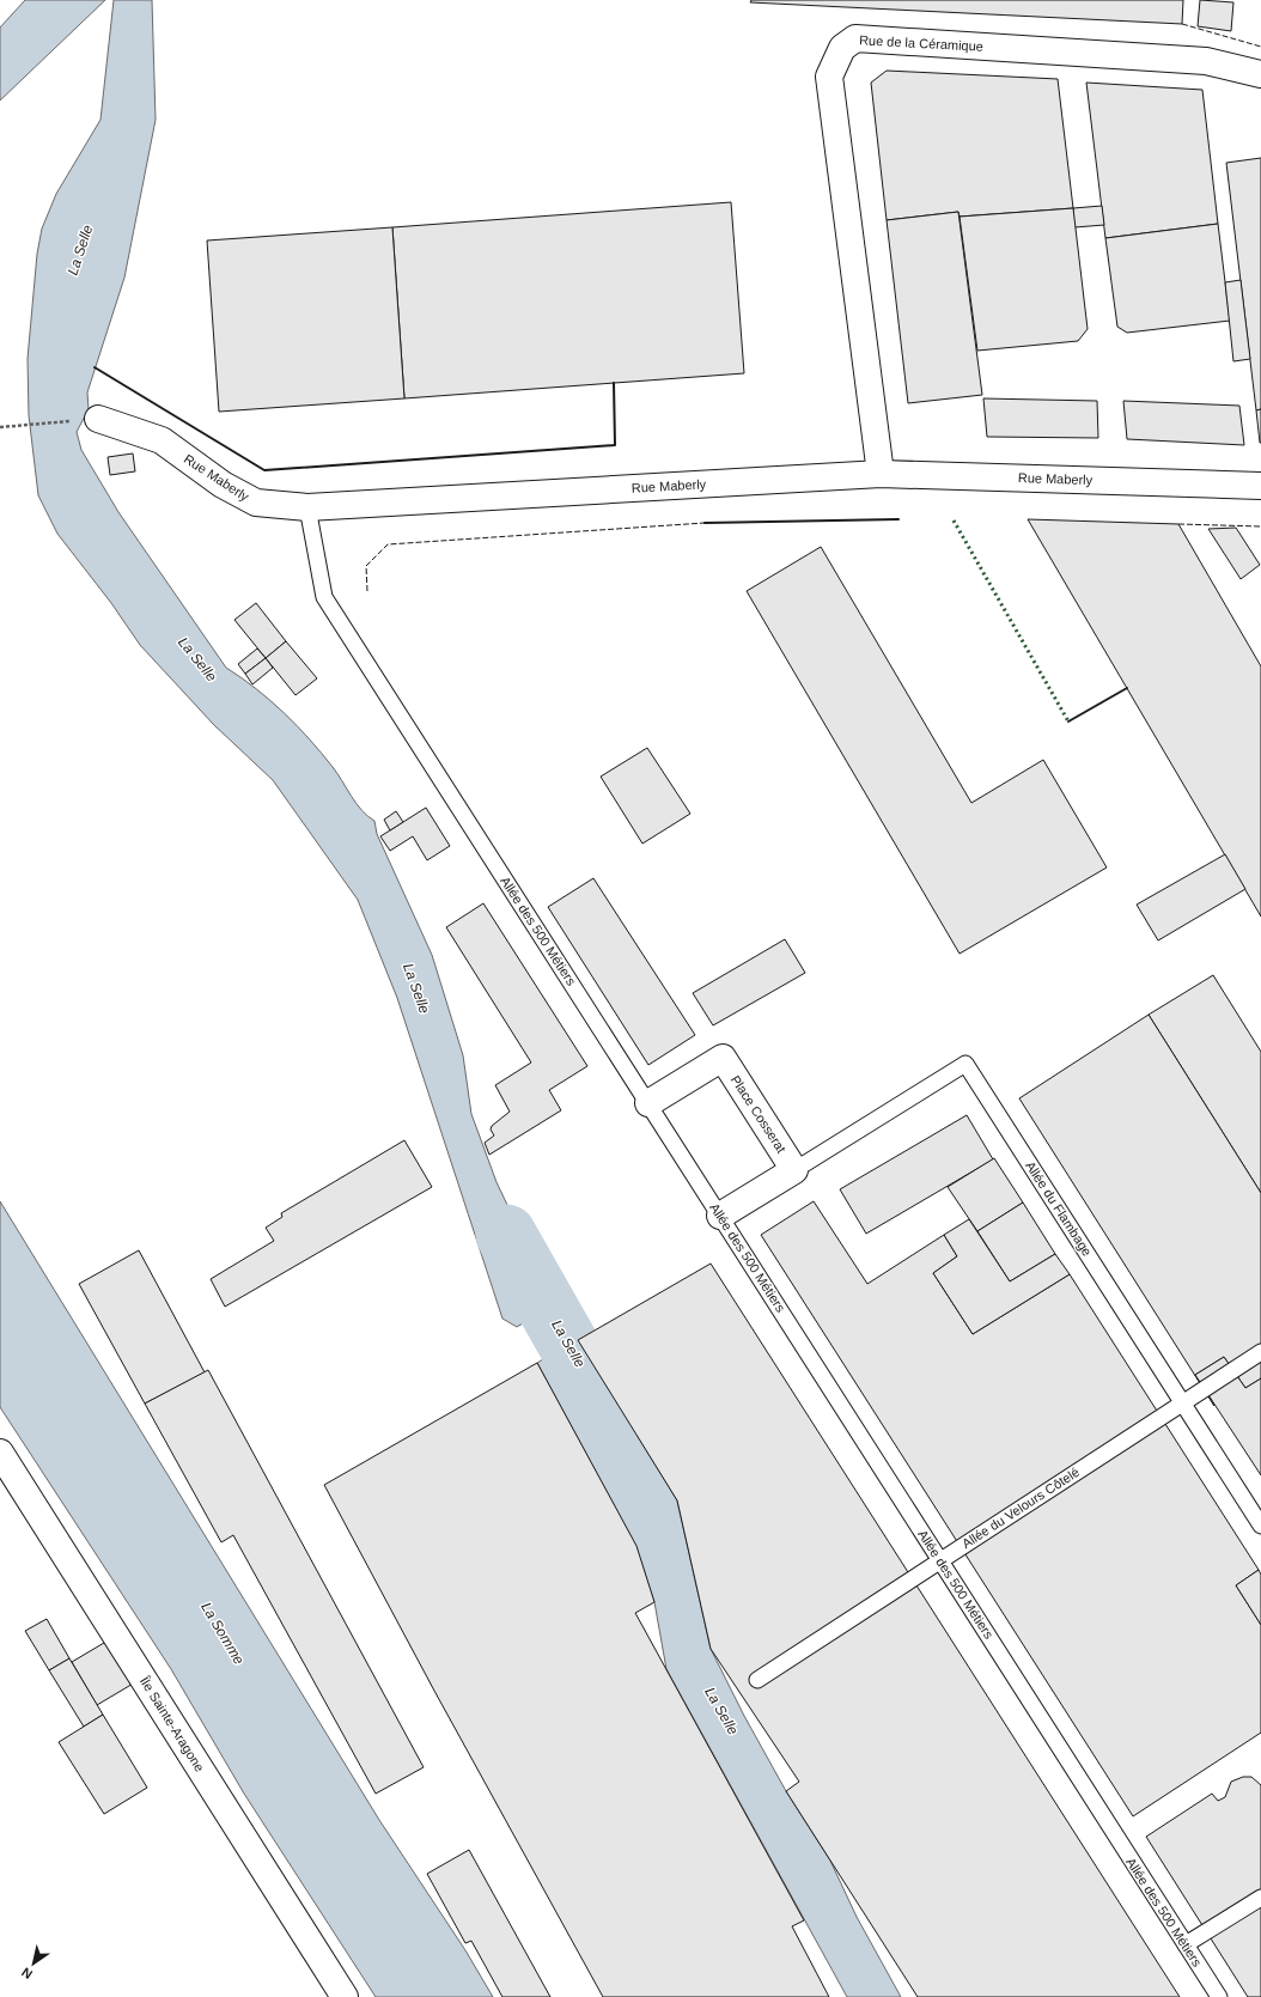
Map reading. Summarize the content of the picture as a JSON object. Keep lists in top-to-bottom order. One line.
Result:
{"streets":{"street":["Rue de la Céramique","Rue Maberly","Place Cosserat","Île Sainte-Aragone"],"lane":["Allée des 500 Métiers","Allée du Flambage","Allée du Velours Côtelé"]},"crossings":[["Rue de la Céramique","Rue Maberly"],["Rue Maberly","Allée des 500 Métiers"],["Allée des 500 Métiers","Place Cosserat"],["Allée des 500 Métiers","Allée du Velours Côtelé"],["Place Cosserat","Allée du Flambage"],["Allée du Flambage","Allée du Velours Côtelé"]],"water":["La Selle","La Somme"],"north":"bottom left"}
